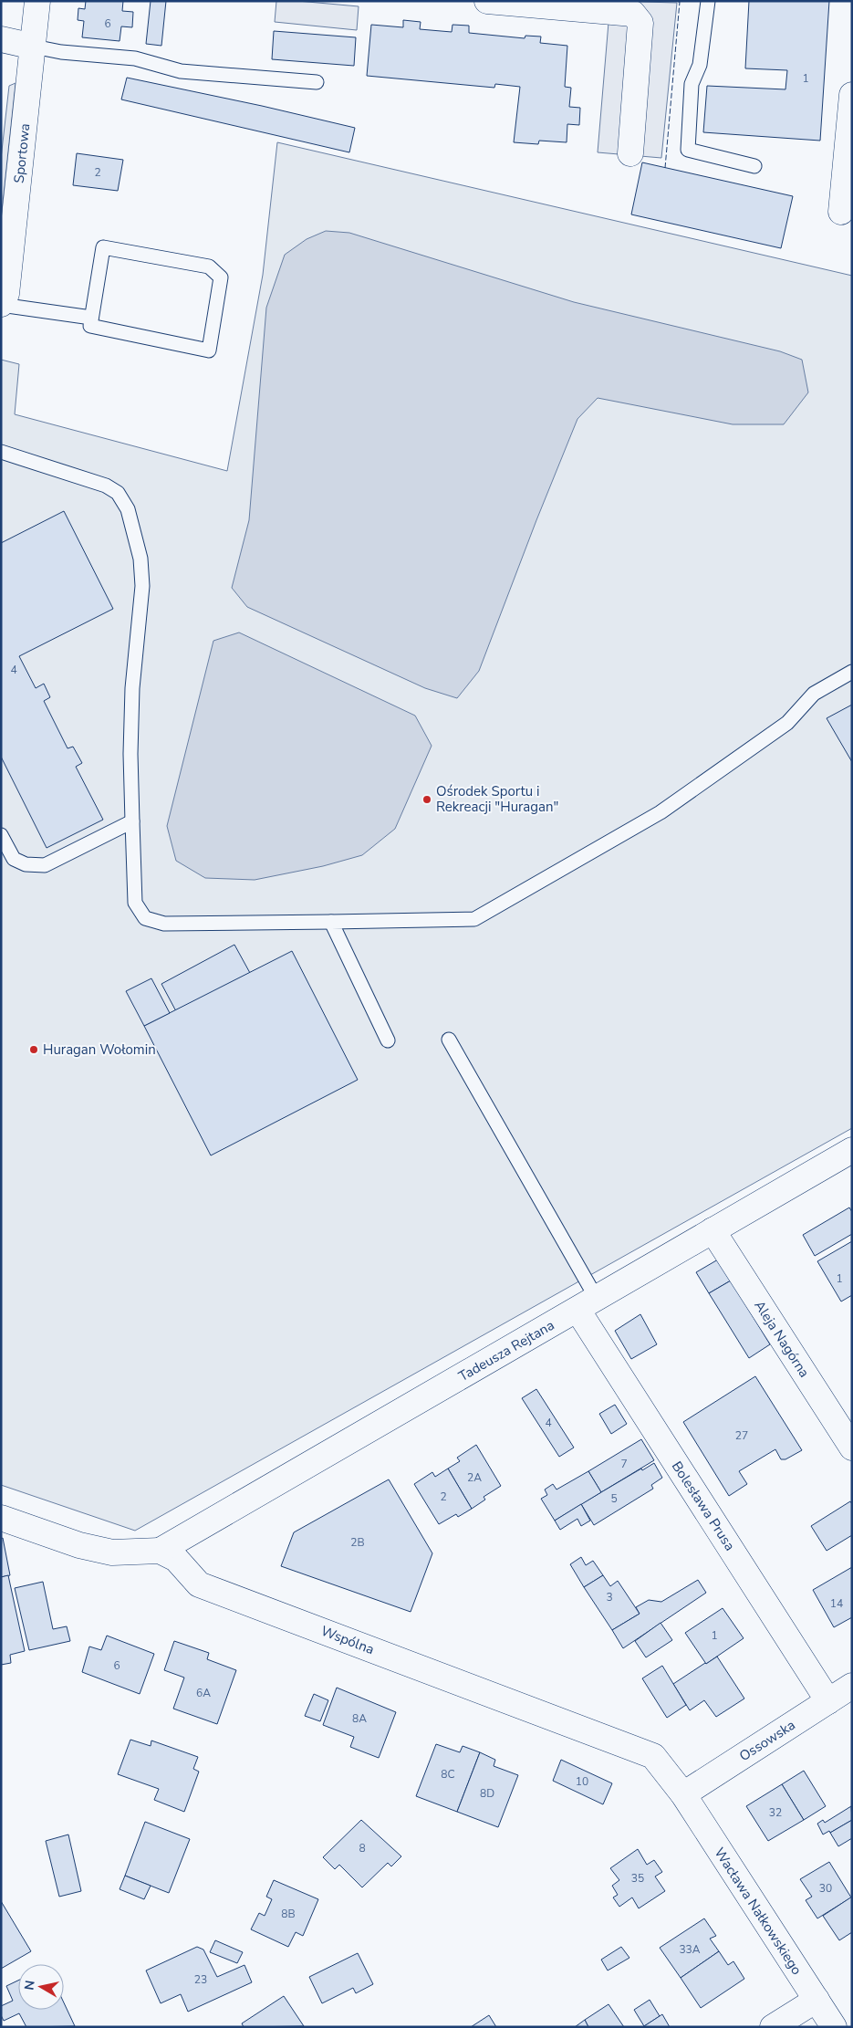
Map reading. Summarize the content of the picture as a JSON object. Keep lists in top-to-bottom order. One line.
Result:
{"streets":{"street":["Sportowa","Aleja Nagórna","Tadeusza Rejtana","Bolesława Prusa","Wspólna","Ossowska","Wacława Nałkowskiego"]},"crossings":[["Aleja Nagórna","Tadeusza Rejtana"],["Tadeusza Rejtana","Bolesława Prusa"],["Tadeusza Rejtana","Wspólna"],["Bolesława Prusa","Ossowska"],["Wspólna","Ossowska"],["Wspólna","Wacława Nałkowskiego"],["Ossowska","Wacława Nałkowskiego"]],"places":["Ośrodek Sportu i Rekreacji \"Huragan\"","Huragan Wołomin"],"house_numbers":["6","1","2","4","1","4","27","7","2A","2","5","2B","3","14","1","6","6A","8A","8C","10","8D","32","8","35","30","8B","33A","23"],"north":"left"}
